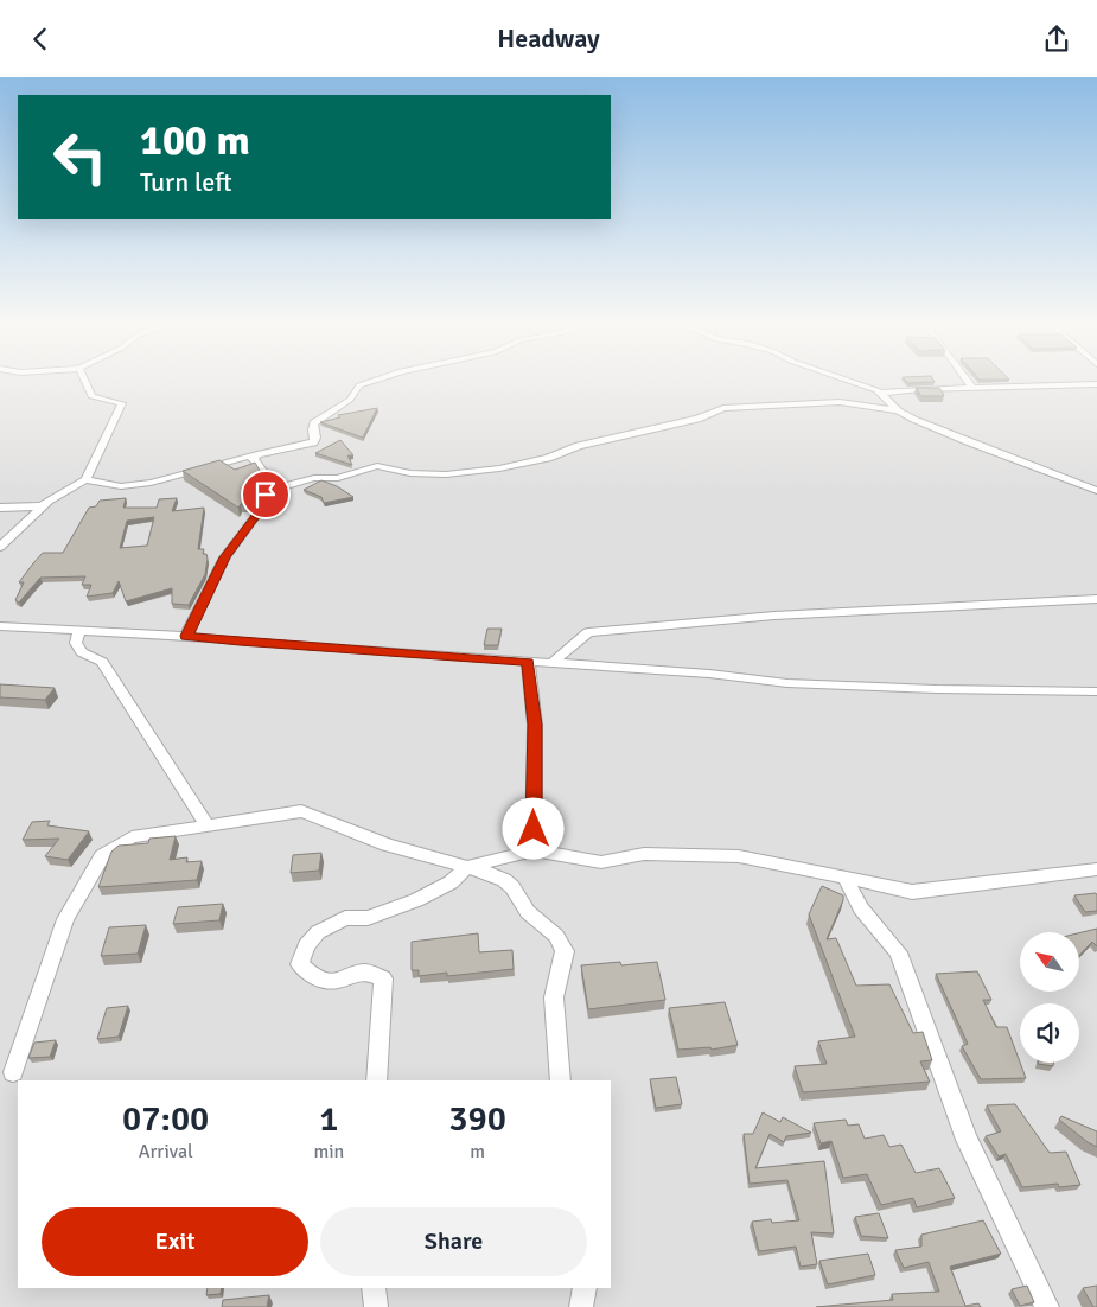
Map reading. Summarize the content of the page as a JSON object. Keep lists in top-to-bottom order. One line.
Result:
{"north":"top left","page":{"header":"Headway","turn":["100 m","Turn left"],"eta":["07:00","Arrival","1","min","390","m"],"buttons":["Exit","Share"]}}
